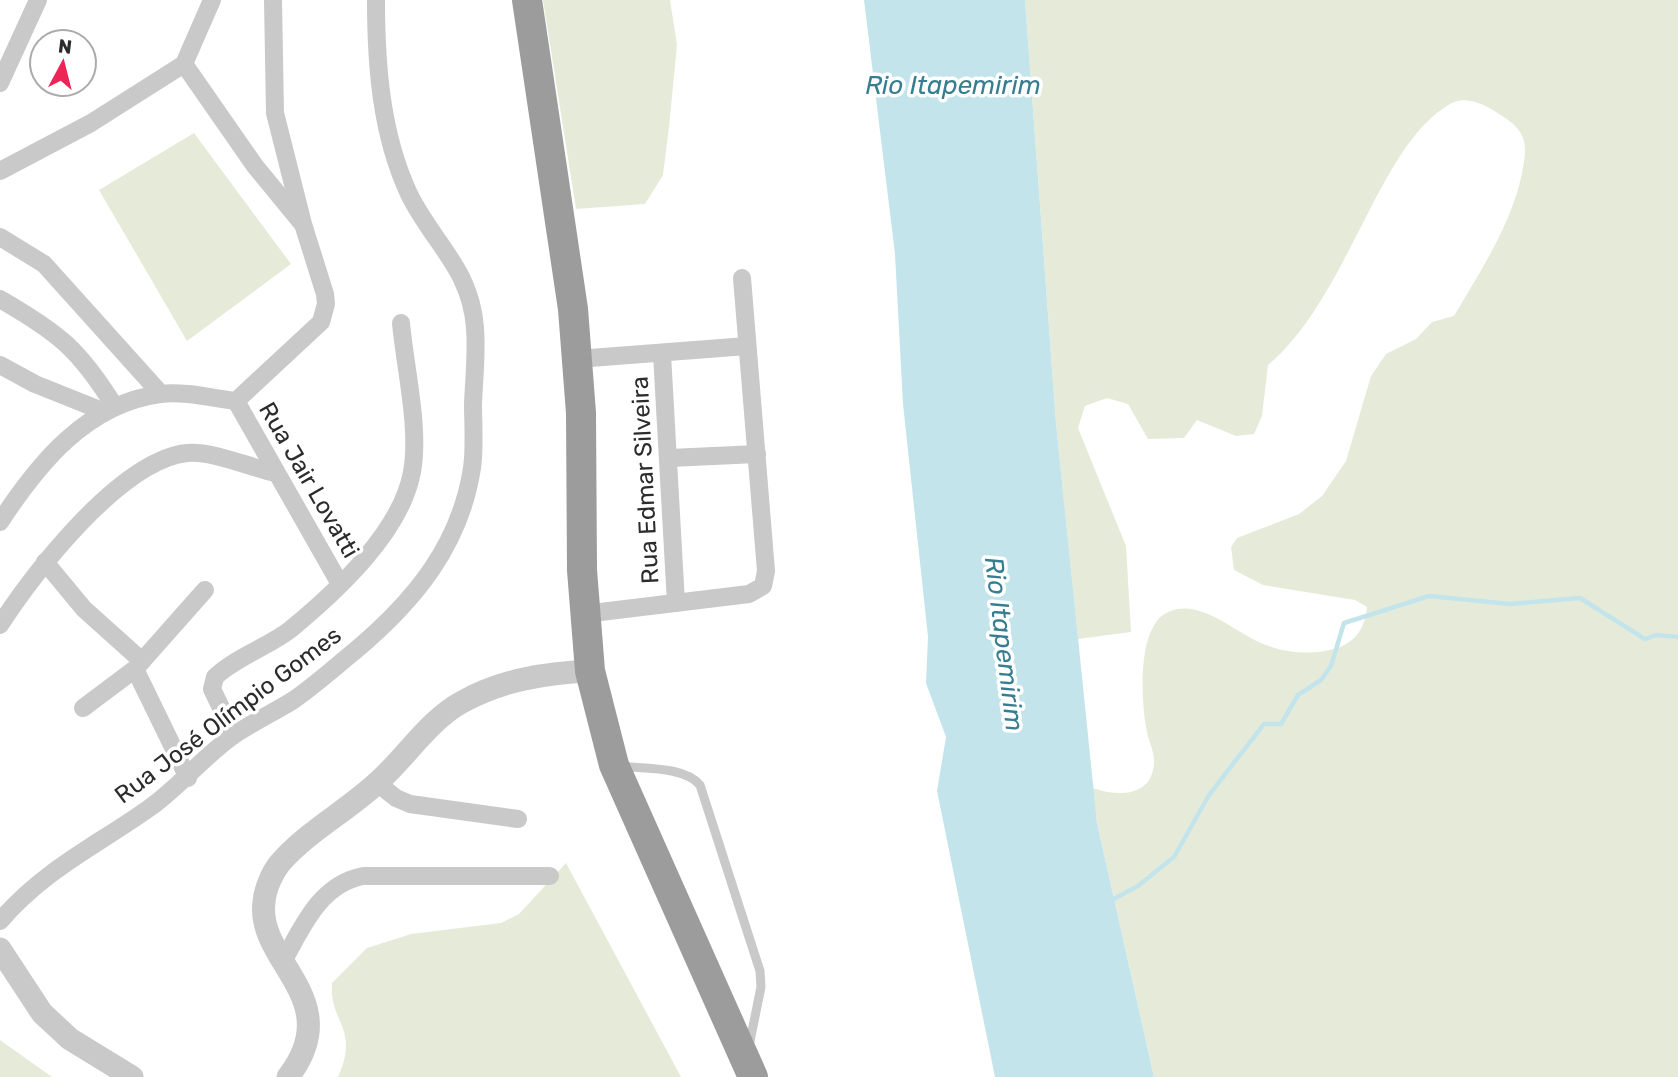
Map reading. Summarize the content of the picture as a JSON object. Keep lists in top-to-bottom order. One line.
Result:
{"streets":{"street":["Rua Jair Lovatti","Rua Edmar Silveira","Rua José Olímpio Gomes"]},"water":["Rio Itapemirim"],"north":"top"}
